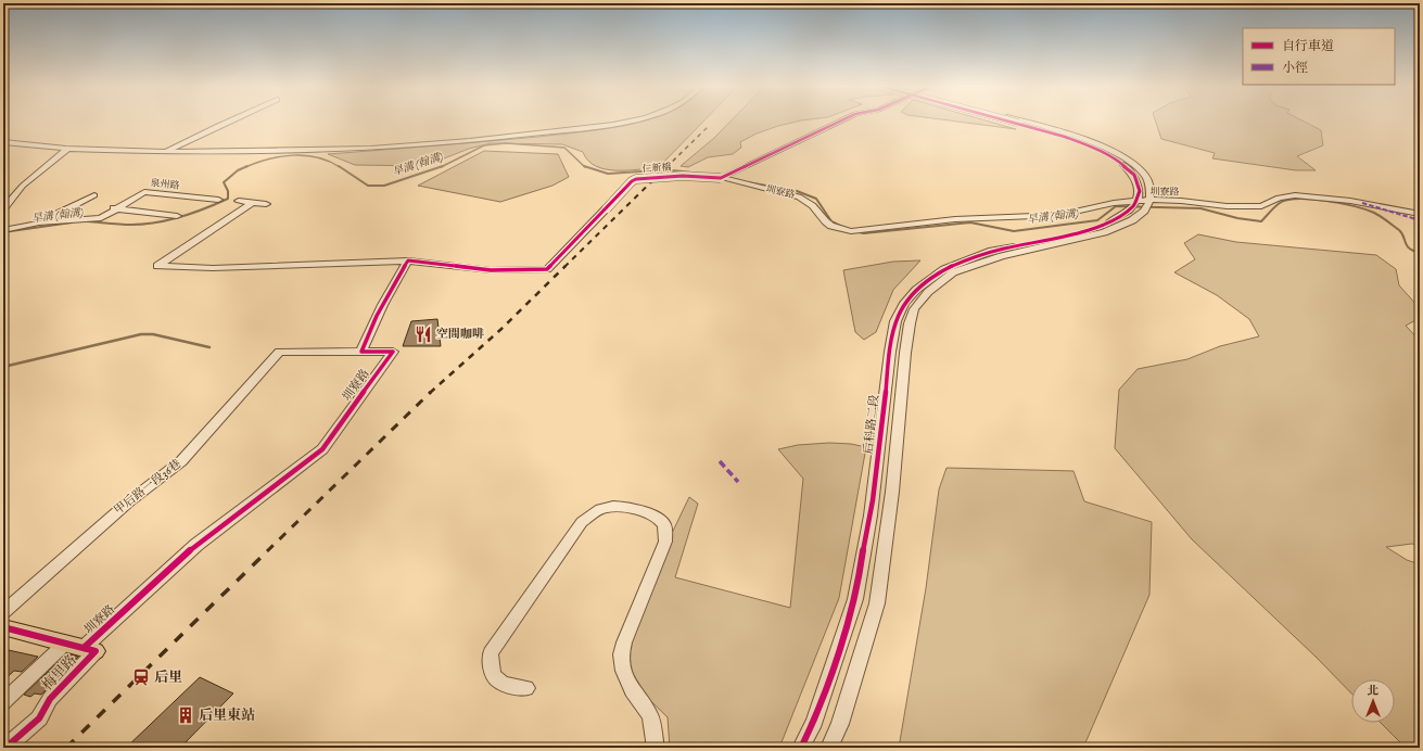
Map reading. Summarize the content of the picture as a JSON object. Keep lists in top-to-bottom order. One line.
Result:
{"streets":{"street":["仁新橋","泉州路","圳寮路","后科路二段","甲后路一段36巷","梅里路"]},"crossings":[["仁新橋","圳寮路"],["圳寮路","甲后路一段36巷"],["圳寮路","梅里路"]],"water":["旱溝 (翰溝)"],"places":{"restaurant":["空間咖啡"],"station":["后里"],"building":["后里東站"]},"legend":["自行車道","小徑"],"north":"top"}
